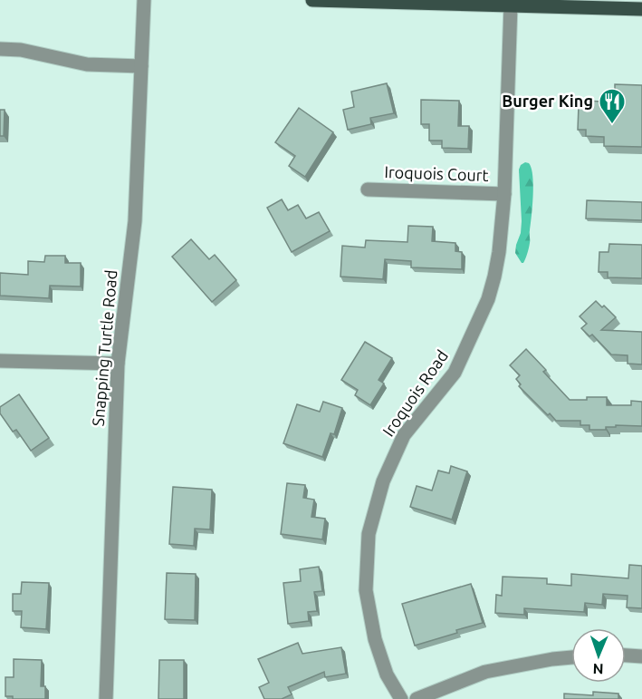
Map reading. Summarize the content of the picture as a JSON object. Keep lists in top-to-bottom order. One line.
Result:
{"streets":{"street":["Iroquois Court","Snapping Turtle Road","Iroquois Road"]},"crossings":[["Iroquois Court","Iroquois Road"]],"places":{"restaurant":["Burger King"]},"north":"bottom"}
